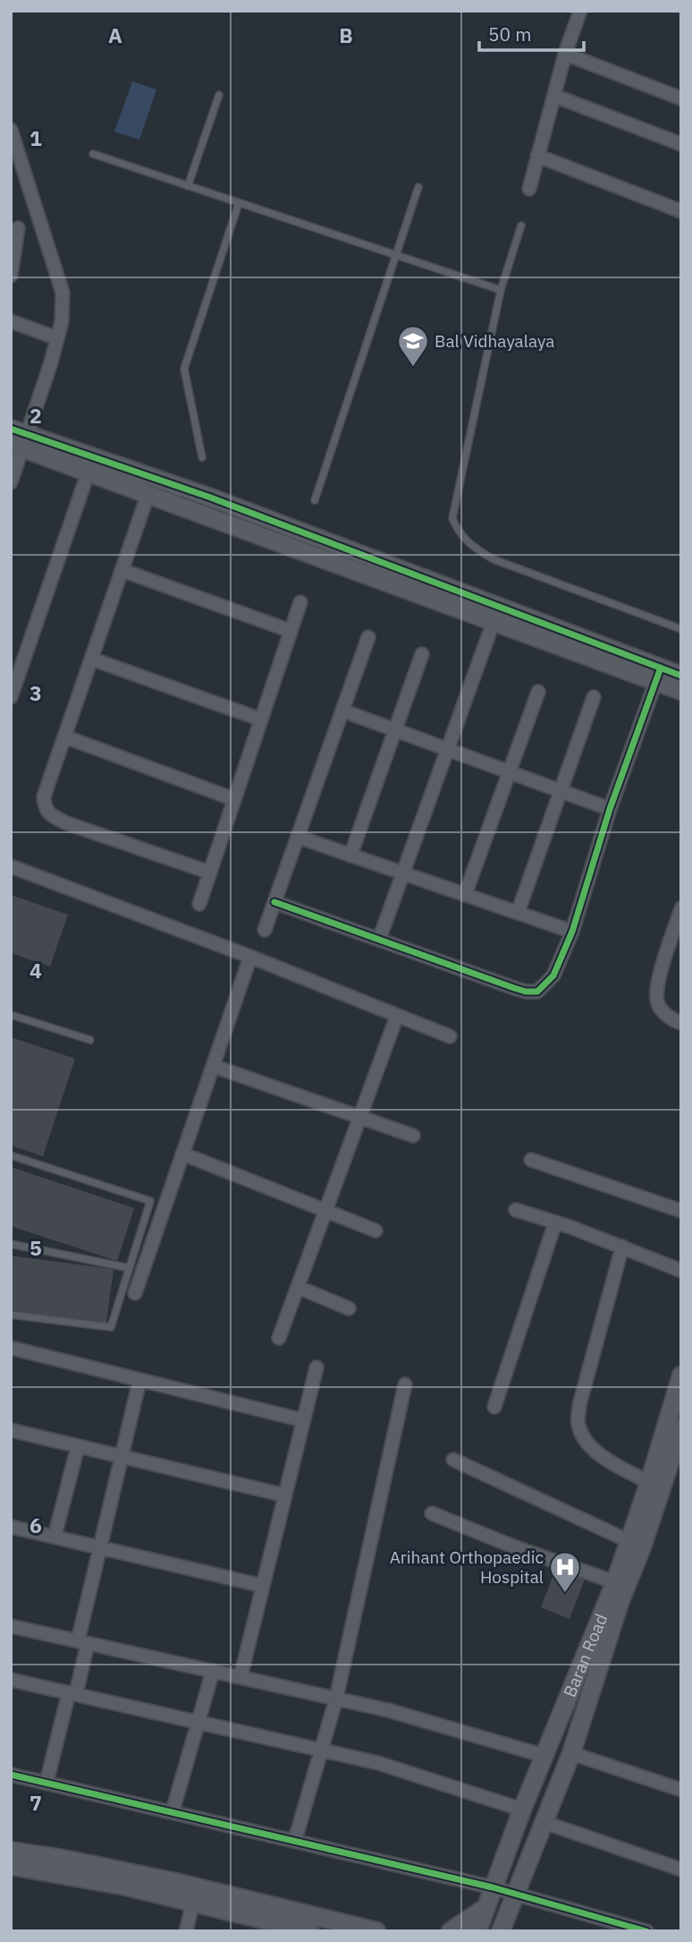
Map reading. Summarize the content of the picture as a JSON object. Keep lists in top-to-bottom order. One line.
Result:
{"streets":{"street":["Baran Road"]},"places":{"school or university":["Bal Vidhayalaya"],"hospital":["Arihant Orthopaedic Hospital"]},"scale_bar":"50 m","grid":{"columns":["A","B"],"rows":["1","2","3","4","5","6","7"]}}
